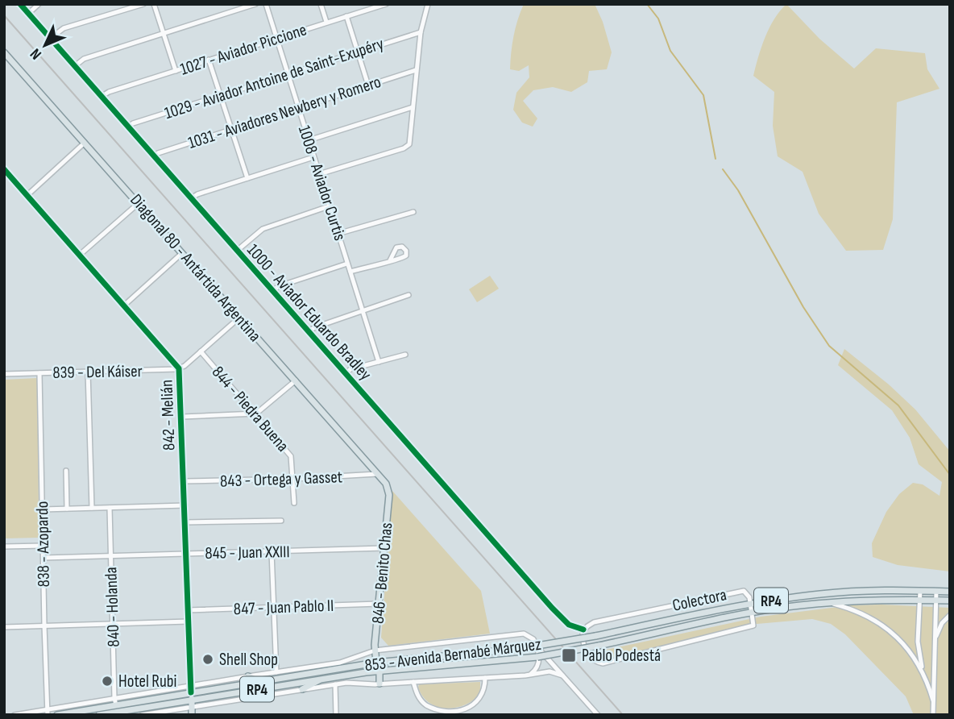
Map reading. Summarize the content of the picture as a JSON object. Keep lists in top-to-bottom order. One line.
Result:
{"streets":{"main road":["Diagonal 80 - Antártida Argentina","846 - Benito Chas","RP4","853 - Avenida Bernabé Márquez"],"street":["1027 - Aviador Piccione","1029 - Aviador Antoine de Saint-Exupéry","1031 - Aviadores Newbery y Romero","1008 - Aviador Curtis","1000 - Aviador Eduardo Bradley","839 - Del Káiser","844 - Piedra Buena","842 - Melián","843 - Ortega y Gasset","838 - Azopardo","845 - Juan XXIII","Colectora","840 - Holanda","847 - Juan Pablo II"]},"crossings":[["1027 - Aviador Piccione","1008 - Aviador Curtis"],["1027 - Aviador Piccione","1000 - Aviador Eduardo Bradley"],["1029 - Aviador Antoine de Saint-Exupéry","1008 - Aviador Curtis"],["1029 - Aviador Antoine de Saint-Exupéry","1000 - Aviador Eduardo Bradley"],["1031 - Aviadores Newbery y Romero","1008 - Aviador Curtis"],["1031 - Aviadores Newbery y Romero","1000 - Aviador Eduardo Bradley"],["Diagonal 80 - Antártida Argentina","843 - Ortega y Gasset"],["Diagonal 80 - Antártida Argentina","846 - Benito Chas"],["1000 - Aviador Eduardo Bradley","Colectora"],["839 - Del Káiser","842 - Melián"],["839 - Del Káiser","838 - Azopardo"],["844 - Piedra Buena","843 - Ortega y Gasset"],["842 - Melián","843 - Ortega y Gasset"],["842 - Melián","845 - Juan XXIII"],["842 - Melián","847 - Juan Pablo II"],["842 - Melián","853 - Avenida Bernabé Márquez"],["838 - Azopardo","845 - Juan XXIII"],["838 - Azopardo","853 - Avenida Bernabé Márquez"],["845 - Juan XXIII","846 - Benito Chas"],["845 - Juan XXIII","840 - Holanda"],["846 - Benito Chas","847 - Juan Pablo II"],["846 - Benito Chas","853 - Avenida Bernabé Márquez"],["Colectora","853 - Avenida Bernabé Márquez"],["840 - Holanda","853 - Avenida Bernabé Márquez"]],"places":{"transit":["Pablo Podestá"],"other":["Shell Shop","Hotel Rubi"]},"north":"bottom left"}
